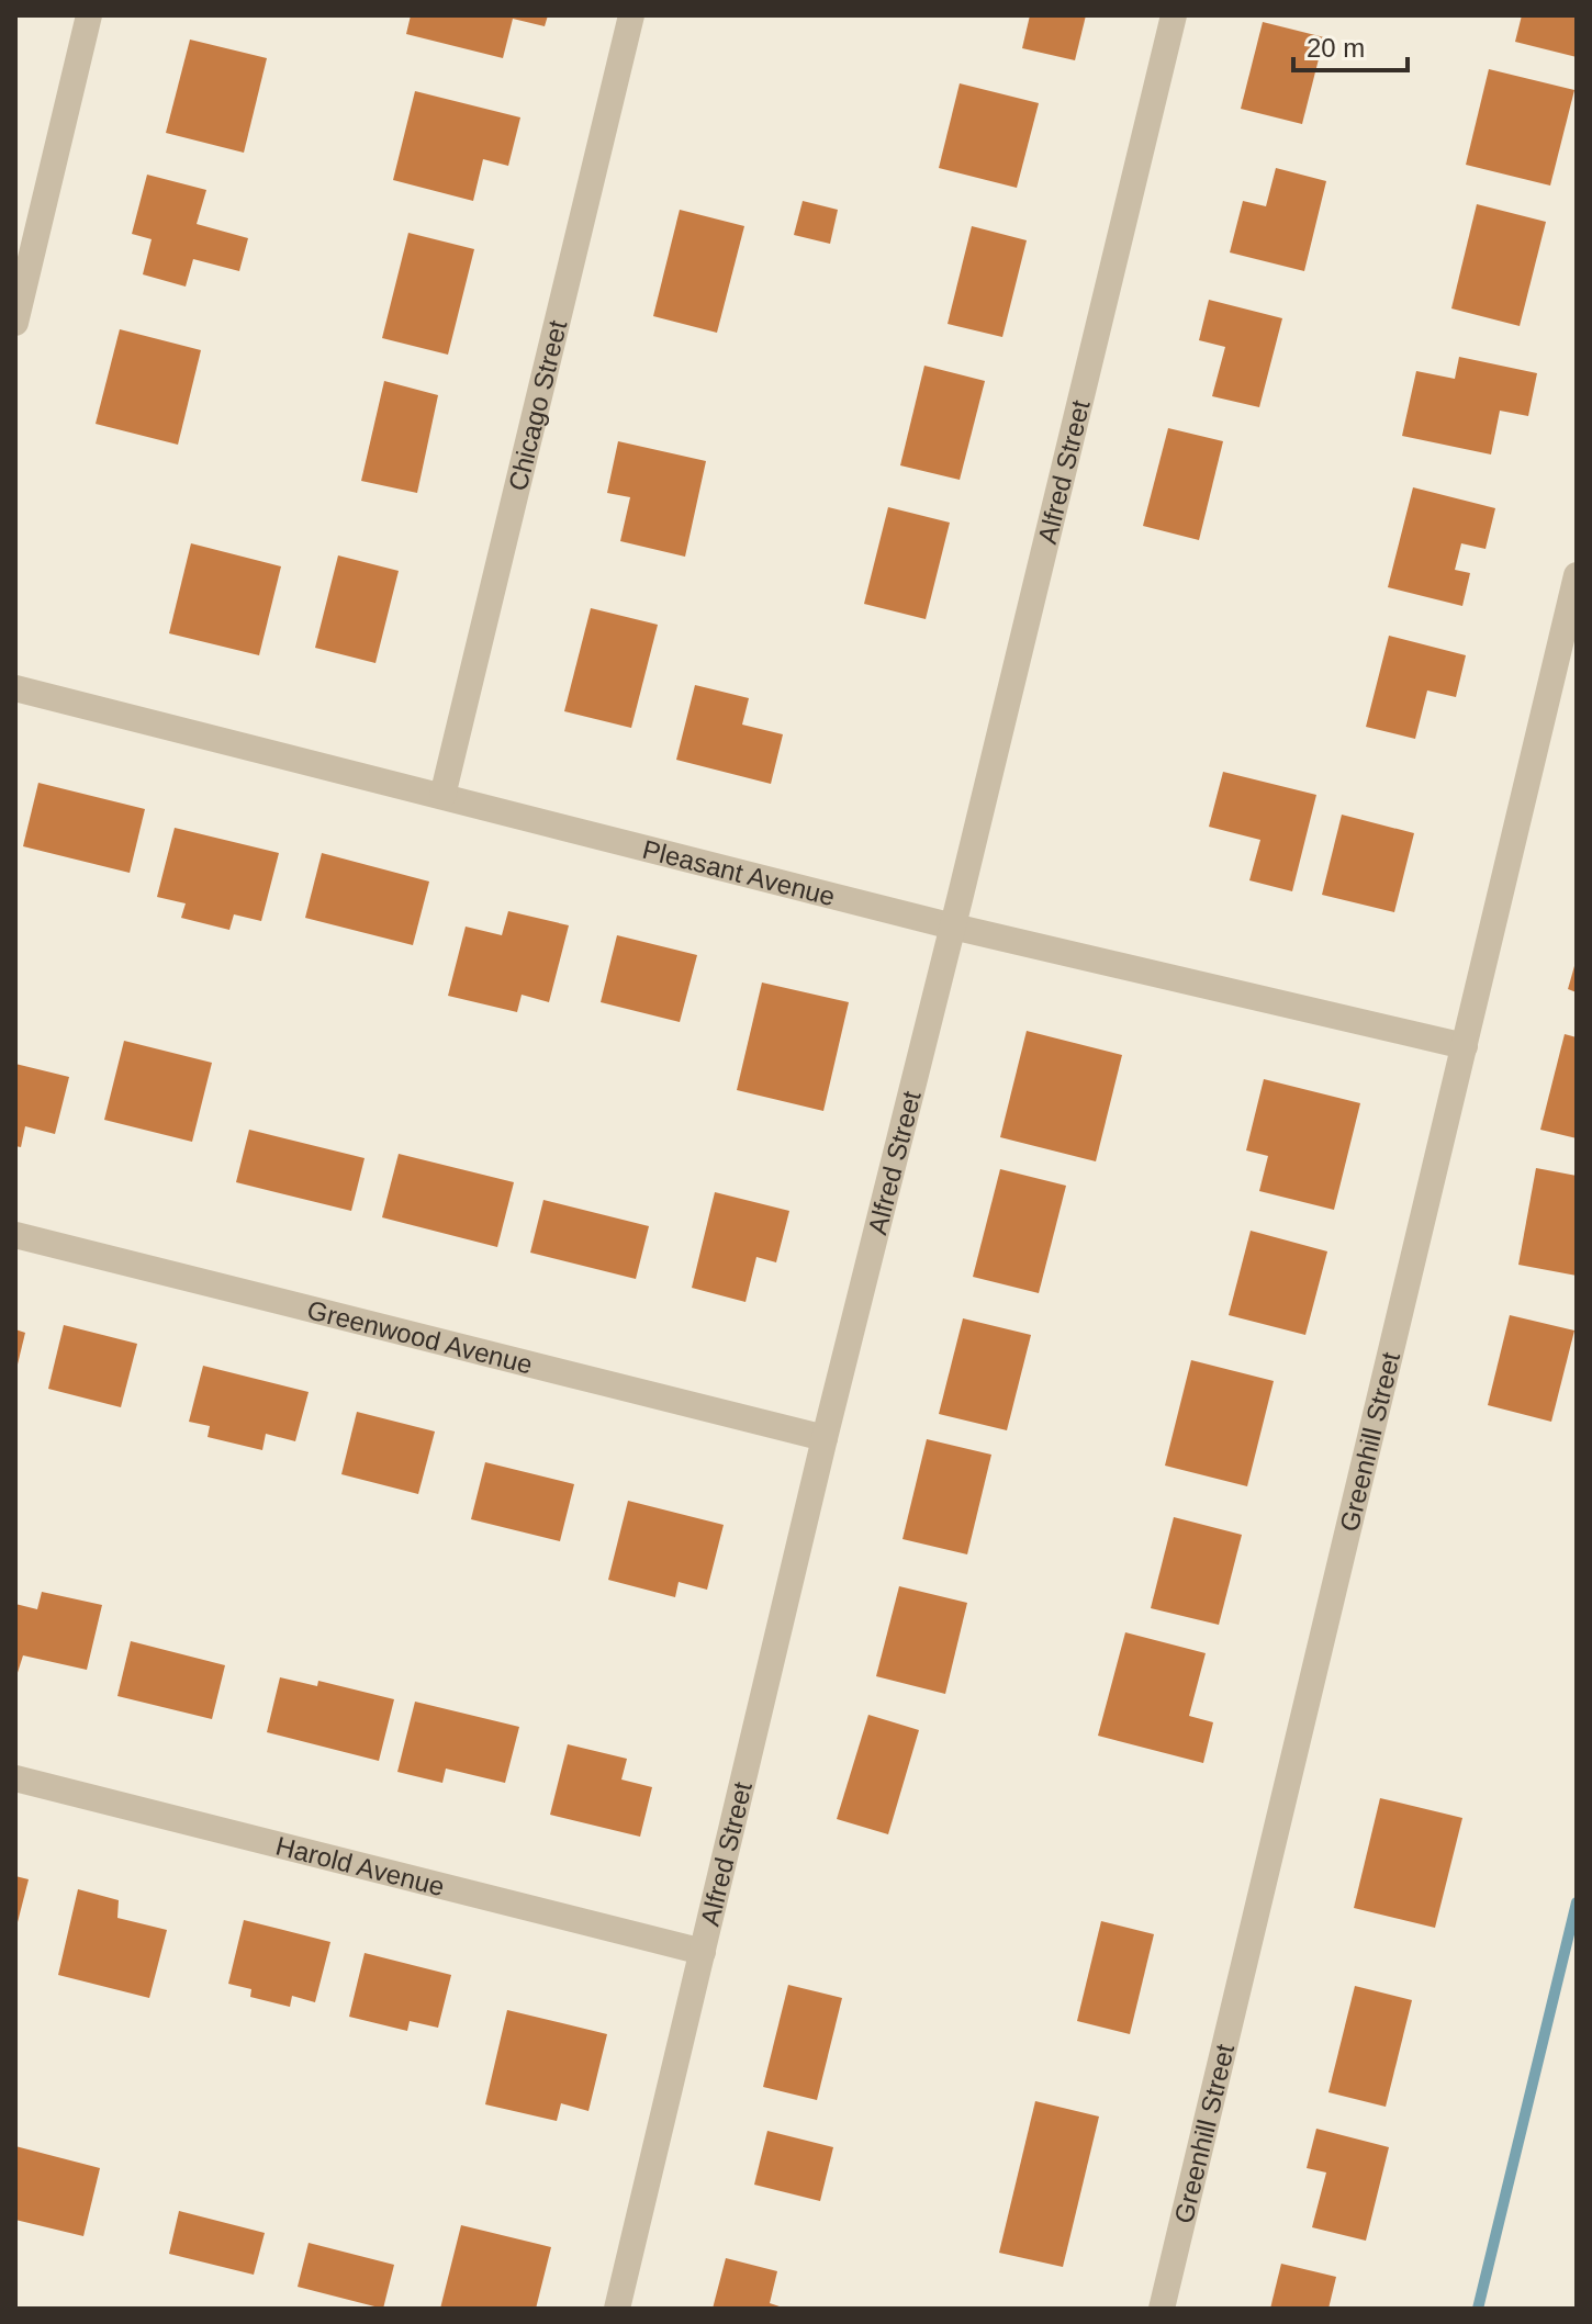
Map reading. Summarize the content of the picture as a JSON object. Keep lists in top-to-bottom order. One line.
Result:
{"streets":{"street":["Chicago Street","Alfred Street","Pleasant Avenue","Greenwood Avenue","Greenhill Street","Harold Avenue"]},"crossings":[["Chicago Street","Pleasant Avenue"],["Alfred Street","Pleasant Avenue"],["Alfred Street","Greenwood Avenue"],["Alfred Street","Harold Avenue"],["Pleasant Avenue","Greenhill Street"]],"scale_bar":"20 m"}
